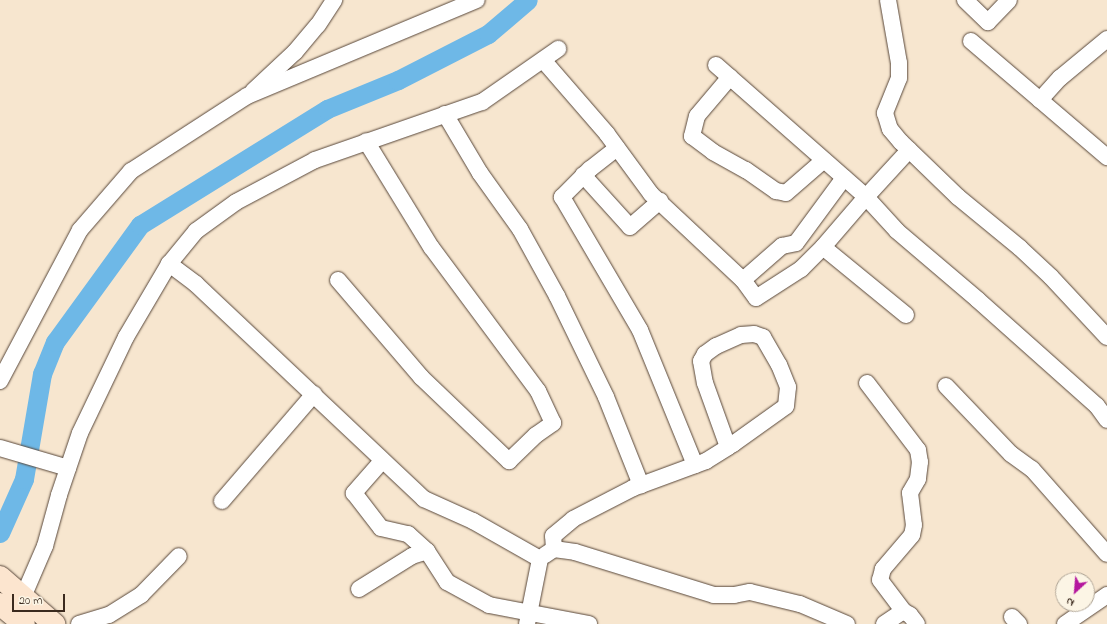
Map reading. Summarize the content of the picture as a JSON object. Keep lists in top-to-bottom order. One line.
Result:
{"scale_bar":"20 m","north":"bottom left"}
